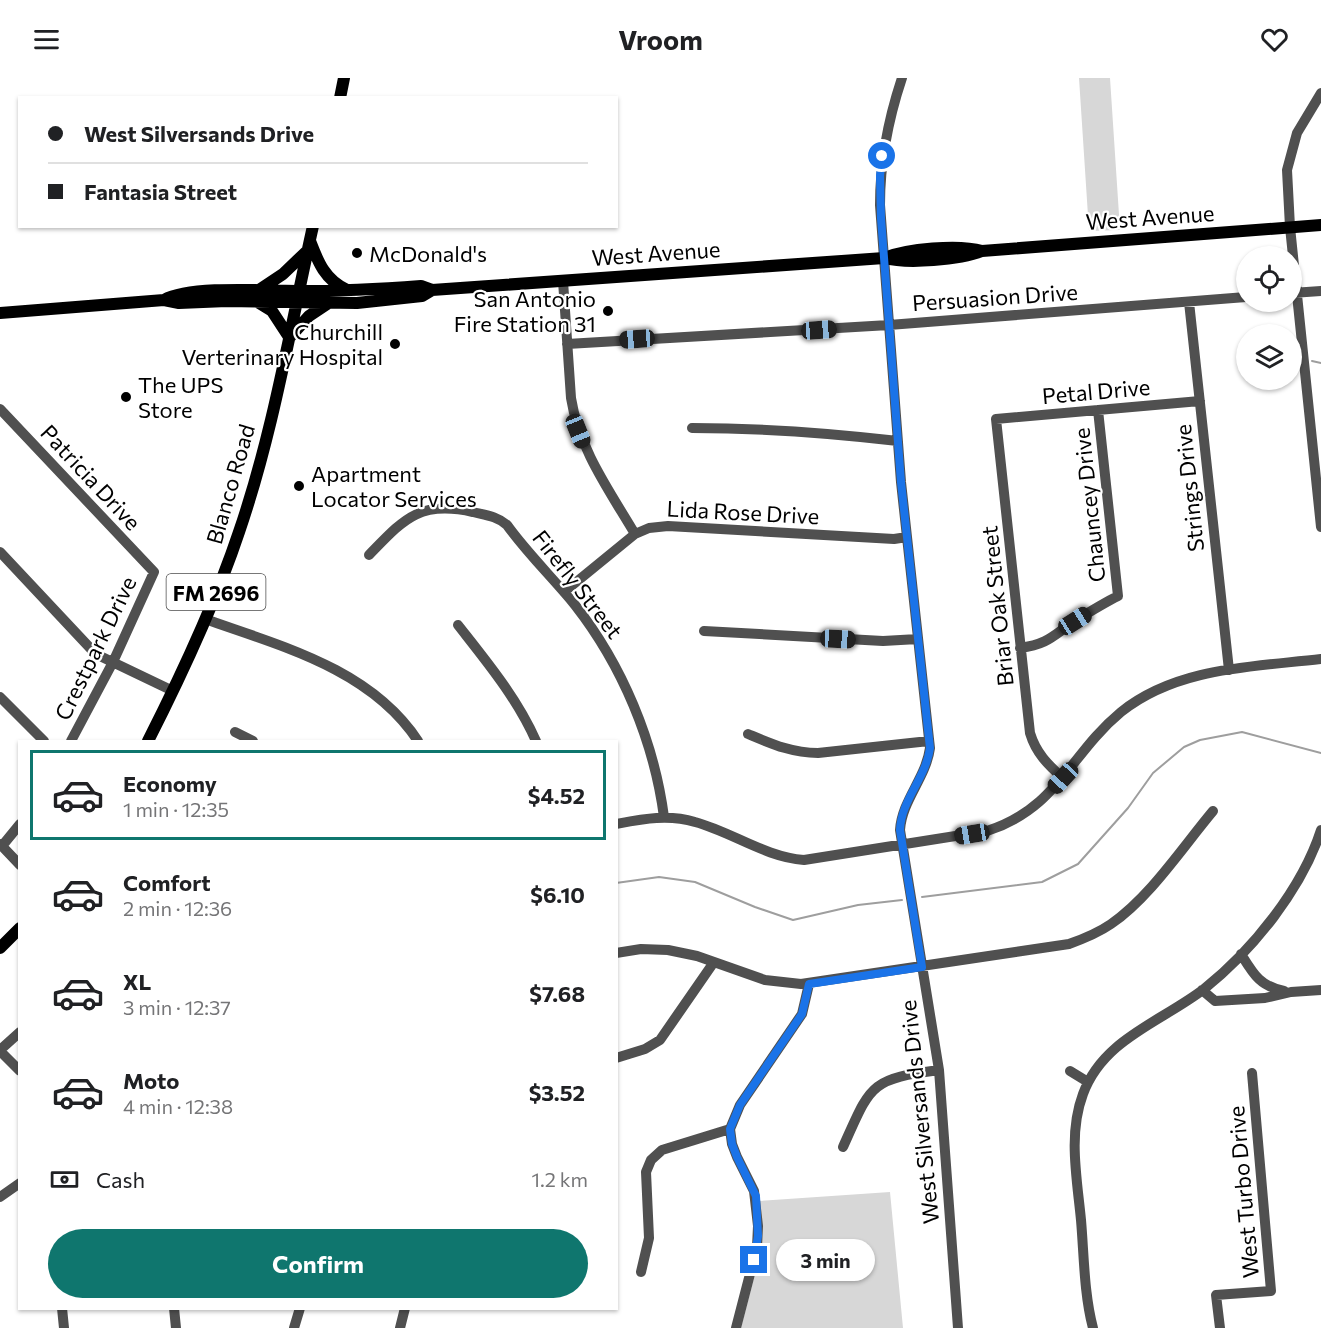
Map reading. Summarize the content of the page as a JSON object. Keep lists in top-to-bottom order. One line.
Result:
{"streets":{"main road":["West Avenue","Blanco Road","FM 2696"],"street":["Persuasion Drive","Petal Drive","Patricia Drive","Strings Drive","Chauncey Drive","Lida Rose Drive","Firefly Street","Briar Oak Street","Crestpark Drive","West Silversands Drive","West Turbo Drive"]},"crossings":[["West Avenue","Blanco Road"],["West Avenue","West Silversands Drive"],["Persuasion Drive","Strings Drive"],["Persuasion Drive","West Silversands Drive"],["Petal Drive","Strings Drive"],["Petal Drive","Chauncey Drive"],["Petal Drive","Briar Oak Street"],["Patricia Drive","Crestpark Drive"],["Chauncey Drive","Briar Oak Street"],["Lida Rose Drive","Firefly Street"],["Lida Rose Drive","West Silversands Drive"]],"places":["McDonald's","San Antonio Fire Station 31","Churchill Verterinary Hospital","The UPS Store","Apartment Locator Services"],"page":{"header":"Vroom","banner":["West Silversands Drive","Fantasia Street"],"list":[{"name":"Economy","note":"1 min · 12:35","value":"$4.52"},{"name":"Comfort","note":"2 min · 12:36","value":"$6.10"},{"name":"XL","note":"3 min · 12:37","value":"$7.68"},{"name":"Moto","note":"4 min · 12:38","value":"$3.52"}],"pay":["Cash","1.2 km"],"buttons":"Confirm","bubble":"3 min"}}
